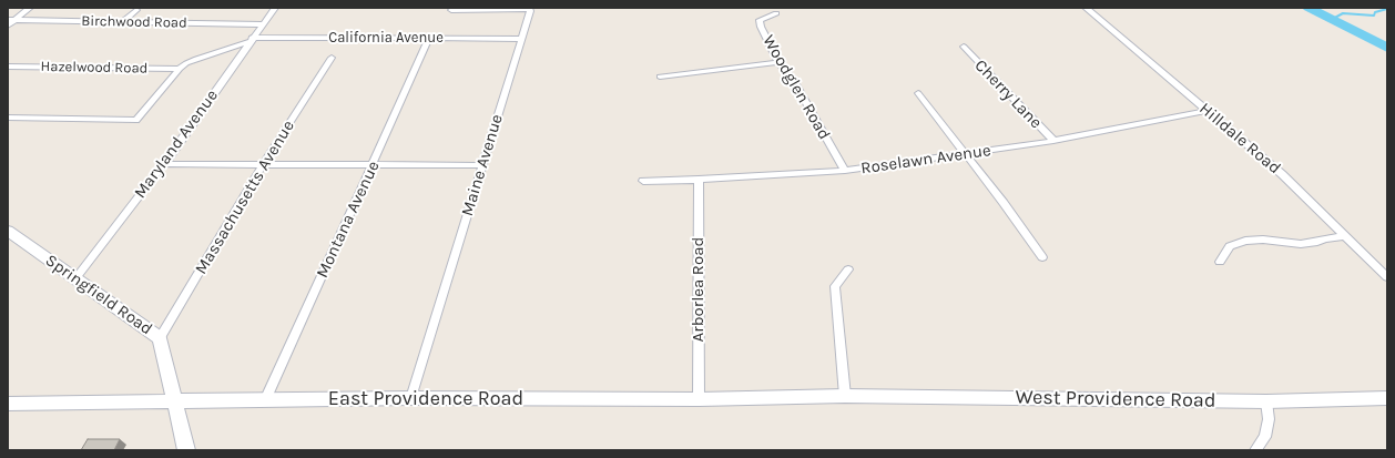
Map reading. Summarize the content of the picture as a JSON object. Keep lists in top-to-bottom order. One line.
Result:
{"streets":{"street":["Birchwood Road","California Avenue","Hazelwood Road","Woodglen Road","Cherry Lane","Hilldale Road","Maryland Avenue","Roselawn Avenue","Maine Avenue","Massachusetts Avenue","Montana Avenue","Arborlea Road","Springfield Road","East Providence Road","West Providence Road"]},"crossings":[["Birchwood Road","Maryland Avenue"],["California Avenue","Hazelwood Road"],["California Avenue","Maryland Avenue"],["California Avenue","Maine Avenue"],["California Avenue","Montana Avenue"],["Woodglen Road","Roselawn Avenue"],["Cherry Lane","Roselawn Avenue"],["Hilldale Road","Roselawn Avenue"],["Maryland Avenue","Springfield Road"],["Roselawn Avenue","Arborlea Road"],["Maine Avenue","East Providence Road"],["Massachusetts Avenue","Springfield Road"],["Montana Avenue","East Providence Road"],["Arborlea Road","East Providence Road"],["Springfield Road","East Providence Road"],["East Providence Road","West Providence Road"]]}
